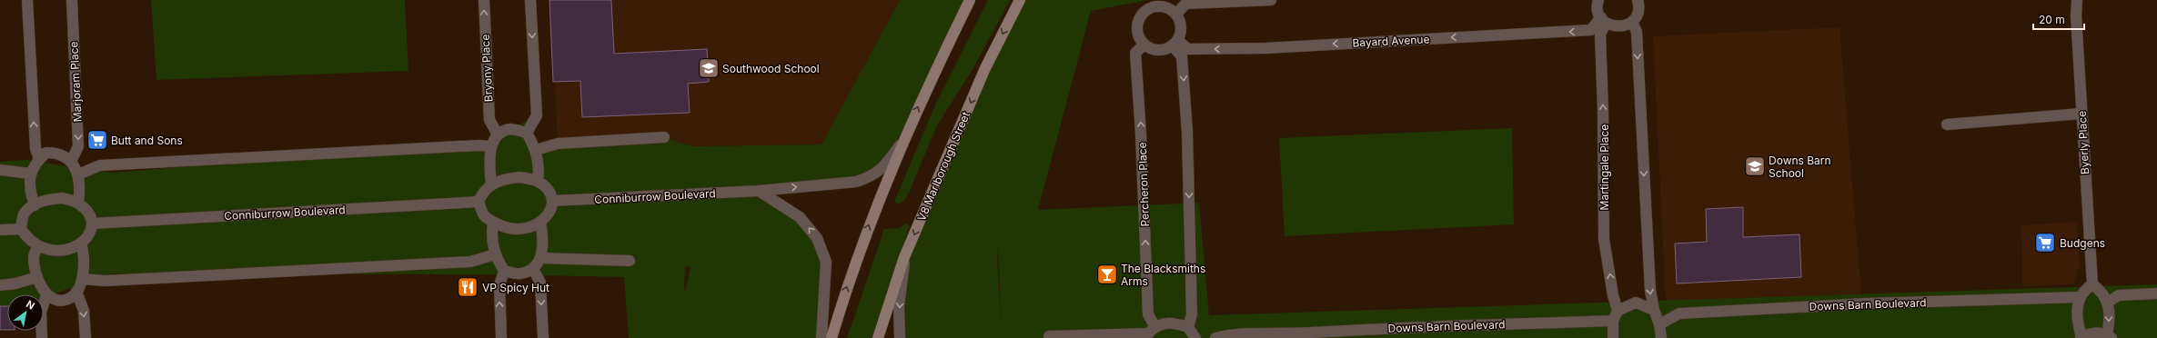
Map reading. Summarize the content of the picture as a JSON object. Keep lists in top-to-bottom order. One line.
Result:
{"streets":{"main road":["V8 Marlborough Street"],"street":["Bayard Avenue","Bryony Place","Marjoram Place","Byerly Place","Martingale Place","Percheron Place","Conniburrow Boulevard","Downs Barn Boulevard"]},"crossings":[["Bayard Avenue","Martingale Place"],["Bayard Avenue","Percheron Place"]],"one_way":["Bayard Avenue"],"places":{"school or university":["Southwood School","Downs Barn School"],"supermarket":["Butt and Sons","Budgens"],"bar":["The Blacksmiths Arms"],"restaurant":["VP Spicy Hut"]},"scale_bar":"20 m","north":"top right"}
